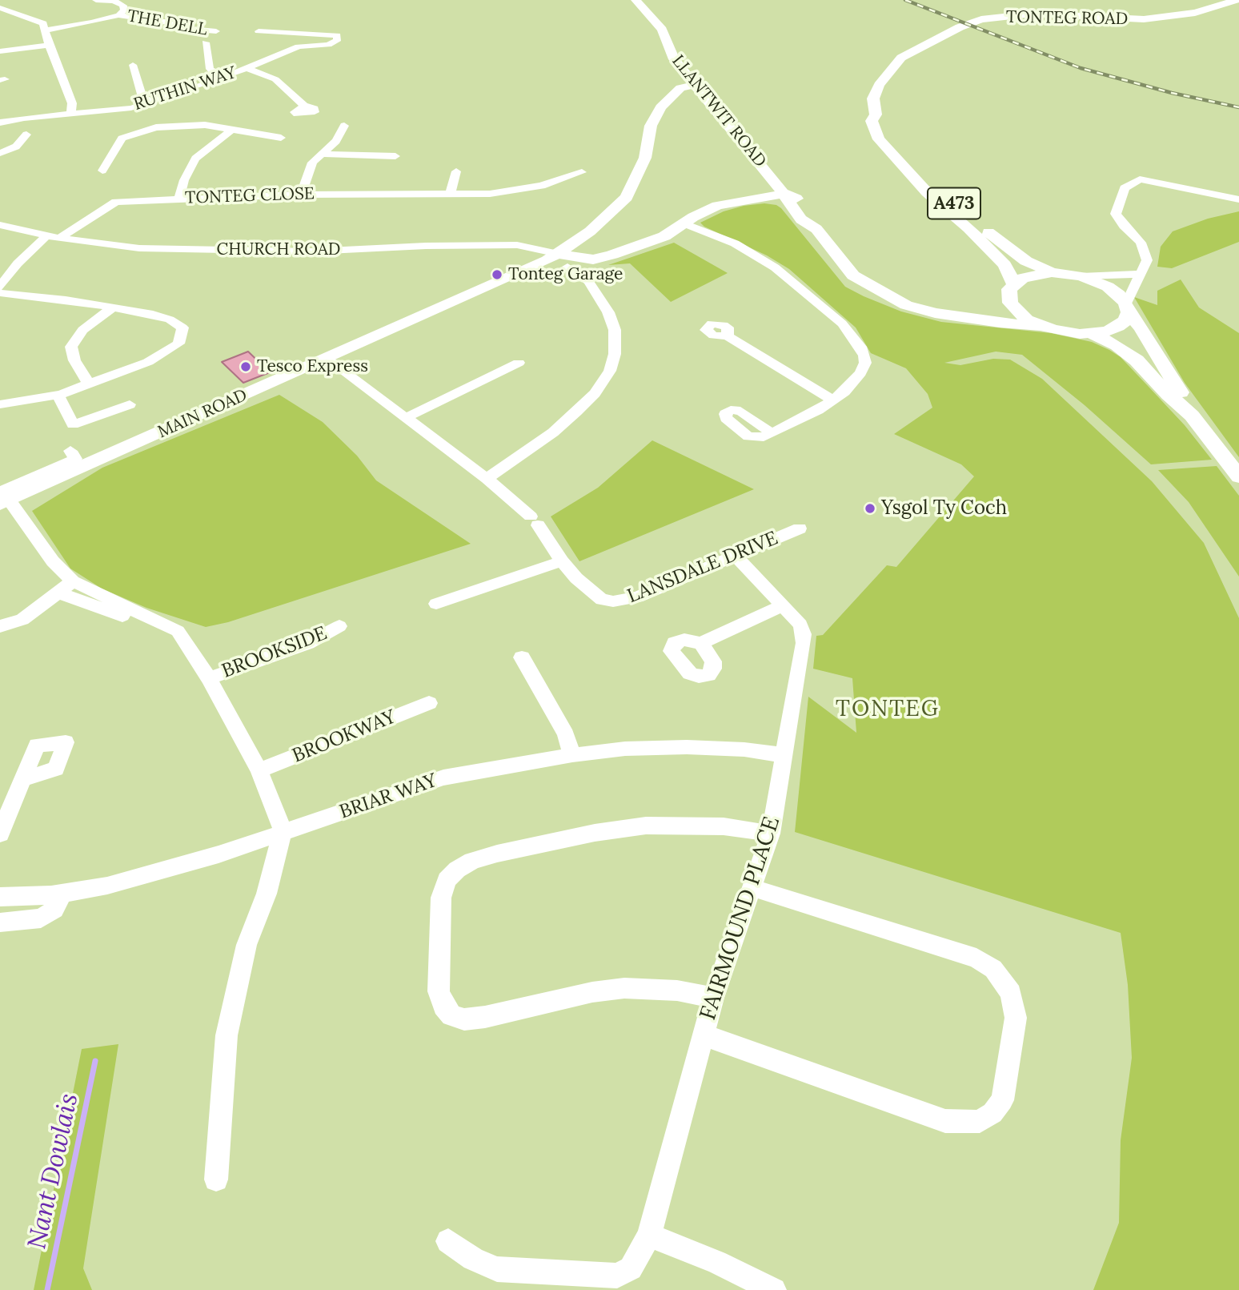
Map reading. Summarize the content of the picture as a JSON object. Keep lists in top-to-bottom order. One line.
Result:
{"streets":{"main road":["TONTEG ROAD","LLANTWIT ROAD","A473","MAIN ROAD"],"street":["THE DELL","RUTHIN WAY","TONTEG CLOSE","CHURCH ROAD","LANSDALE DRIVE","BROOKSIDE","BROOKWAY","BRIAR WAY","FAIRMOUND PLACE"]},"crossings":[["TONTEG ROAD","A473"],["LLANTWIT ROAD","MAIN ROAD"],["TONTEG CLOSE","CHURCH ROAD"],["CHURCH ROAD","MAIN ROAD"],["MAIN ROAD","LANSDALE DRIVE"],["LANSDALE DRIVE","FAIRMOUND PLACE"],["BRIAR WAY","FAIRMOUND PLACE"]],"districts":["TONTEG"],"water":["Nant Dowlais"],"places":["Tonteg Garage","Tesco Express","Ysgol Ty Coch"]}
